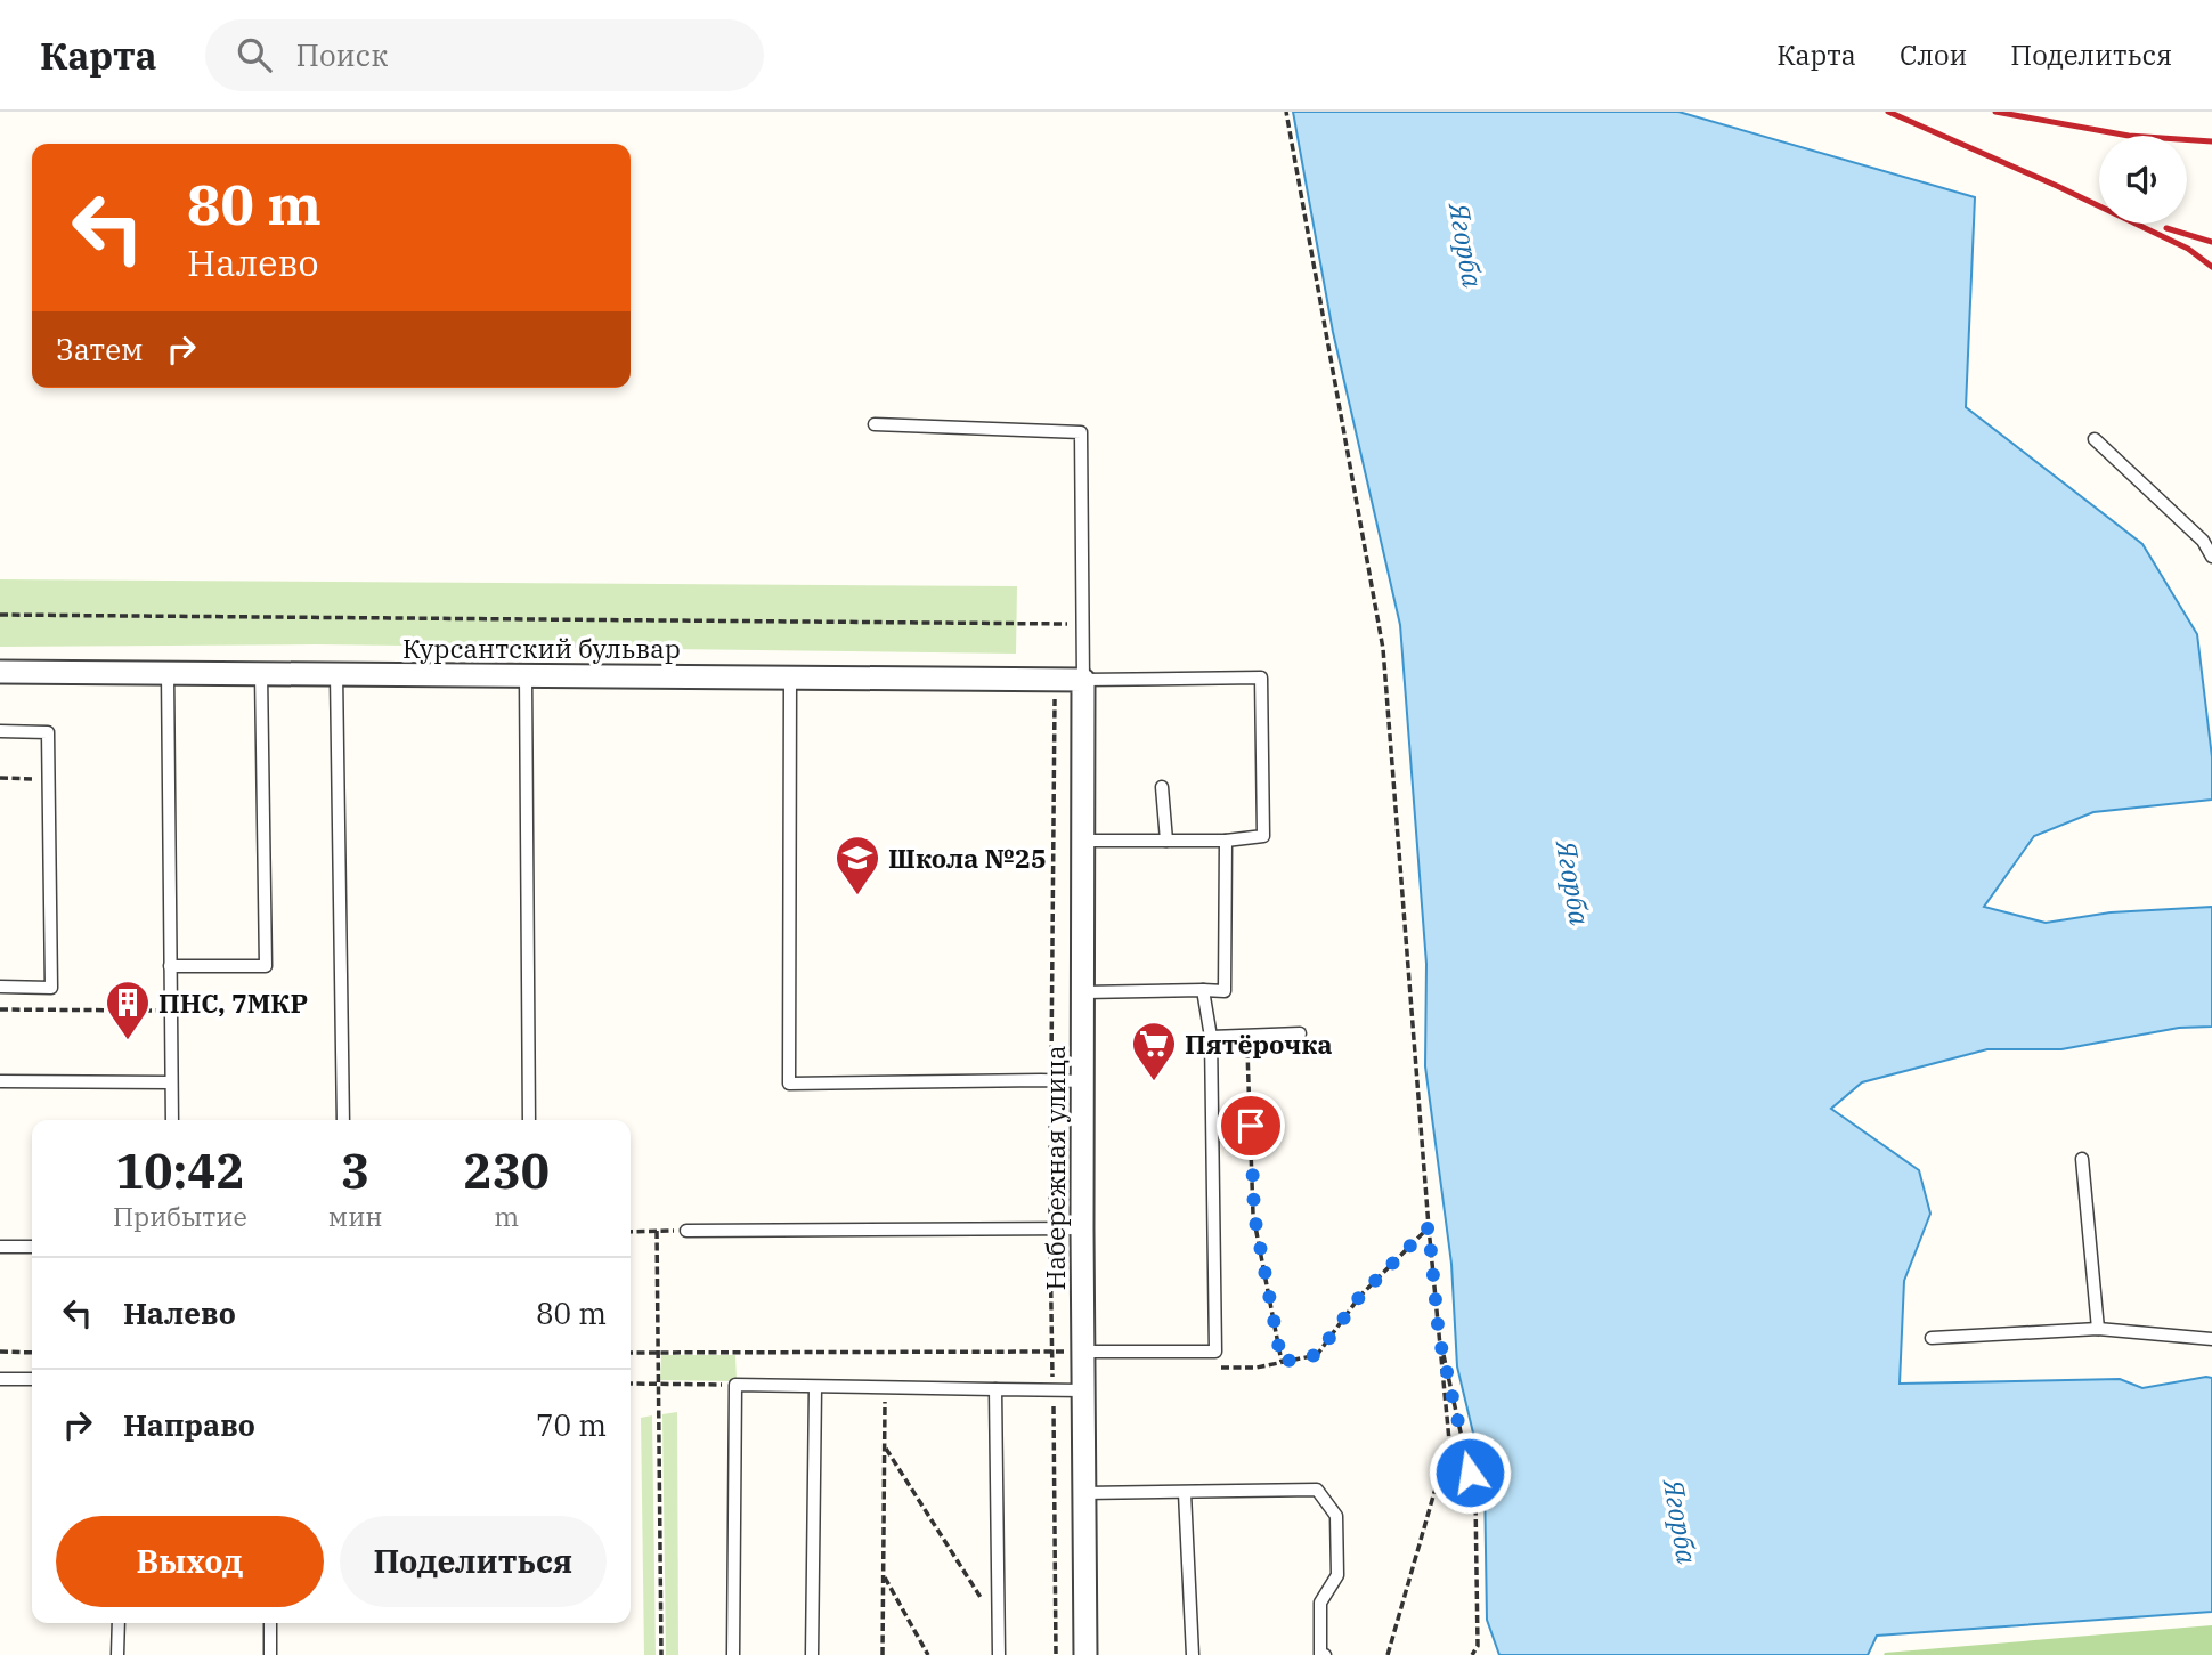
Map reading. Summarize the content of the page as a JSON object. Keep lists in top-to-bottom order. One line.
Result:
{"streets":{"street":["Курсантский бульвар","Набережная улица"]},"crossings":[["Курсантский бульвар","Набережная улица"]],"water":["Ягорба"],"places":{"school or university":["Школа №25"],"building":["ПНС, 7МКР"],"supermarket":["Пятёрочка"]},"page":{"header":"Карта","search":"Поиск","nav":["Карта","Слои","Поделиться"],"turn":["80 m","Налево"],"then":"Затем","eta":["10:42","Прибытие","3","мин","230","m"],"list":[{"name":"Налево","value":"80 m"},{"name":"Направо","value":"70 m"}],"buttons":["Выход","Поделиться"]}}
